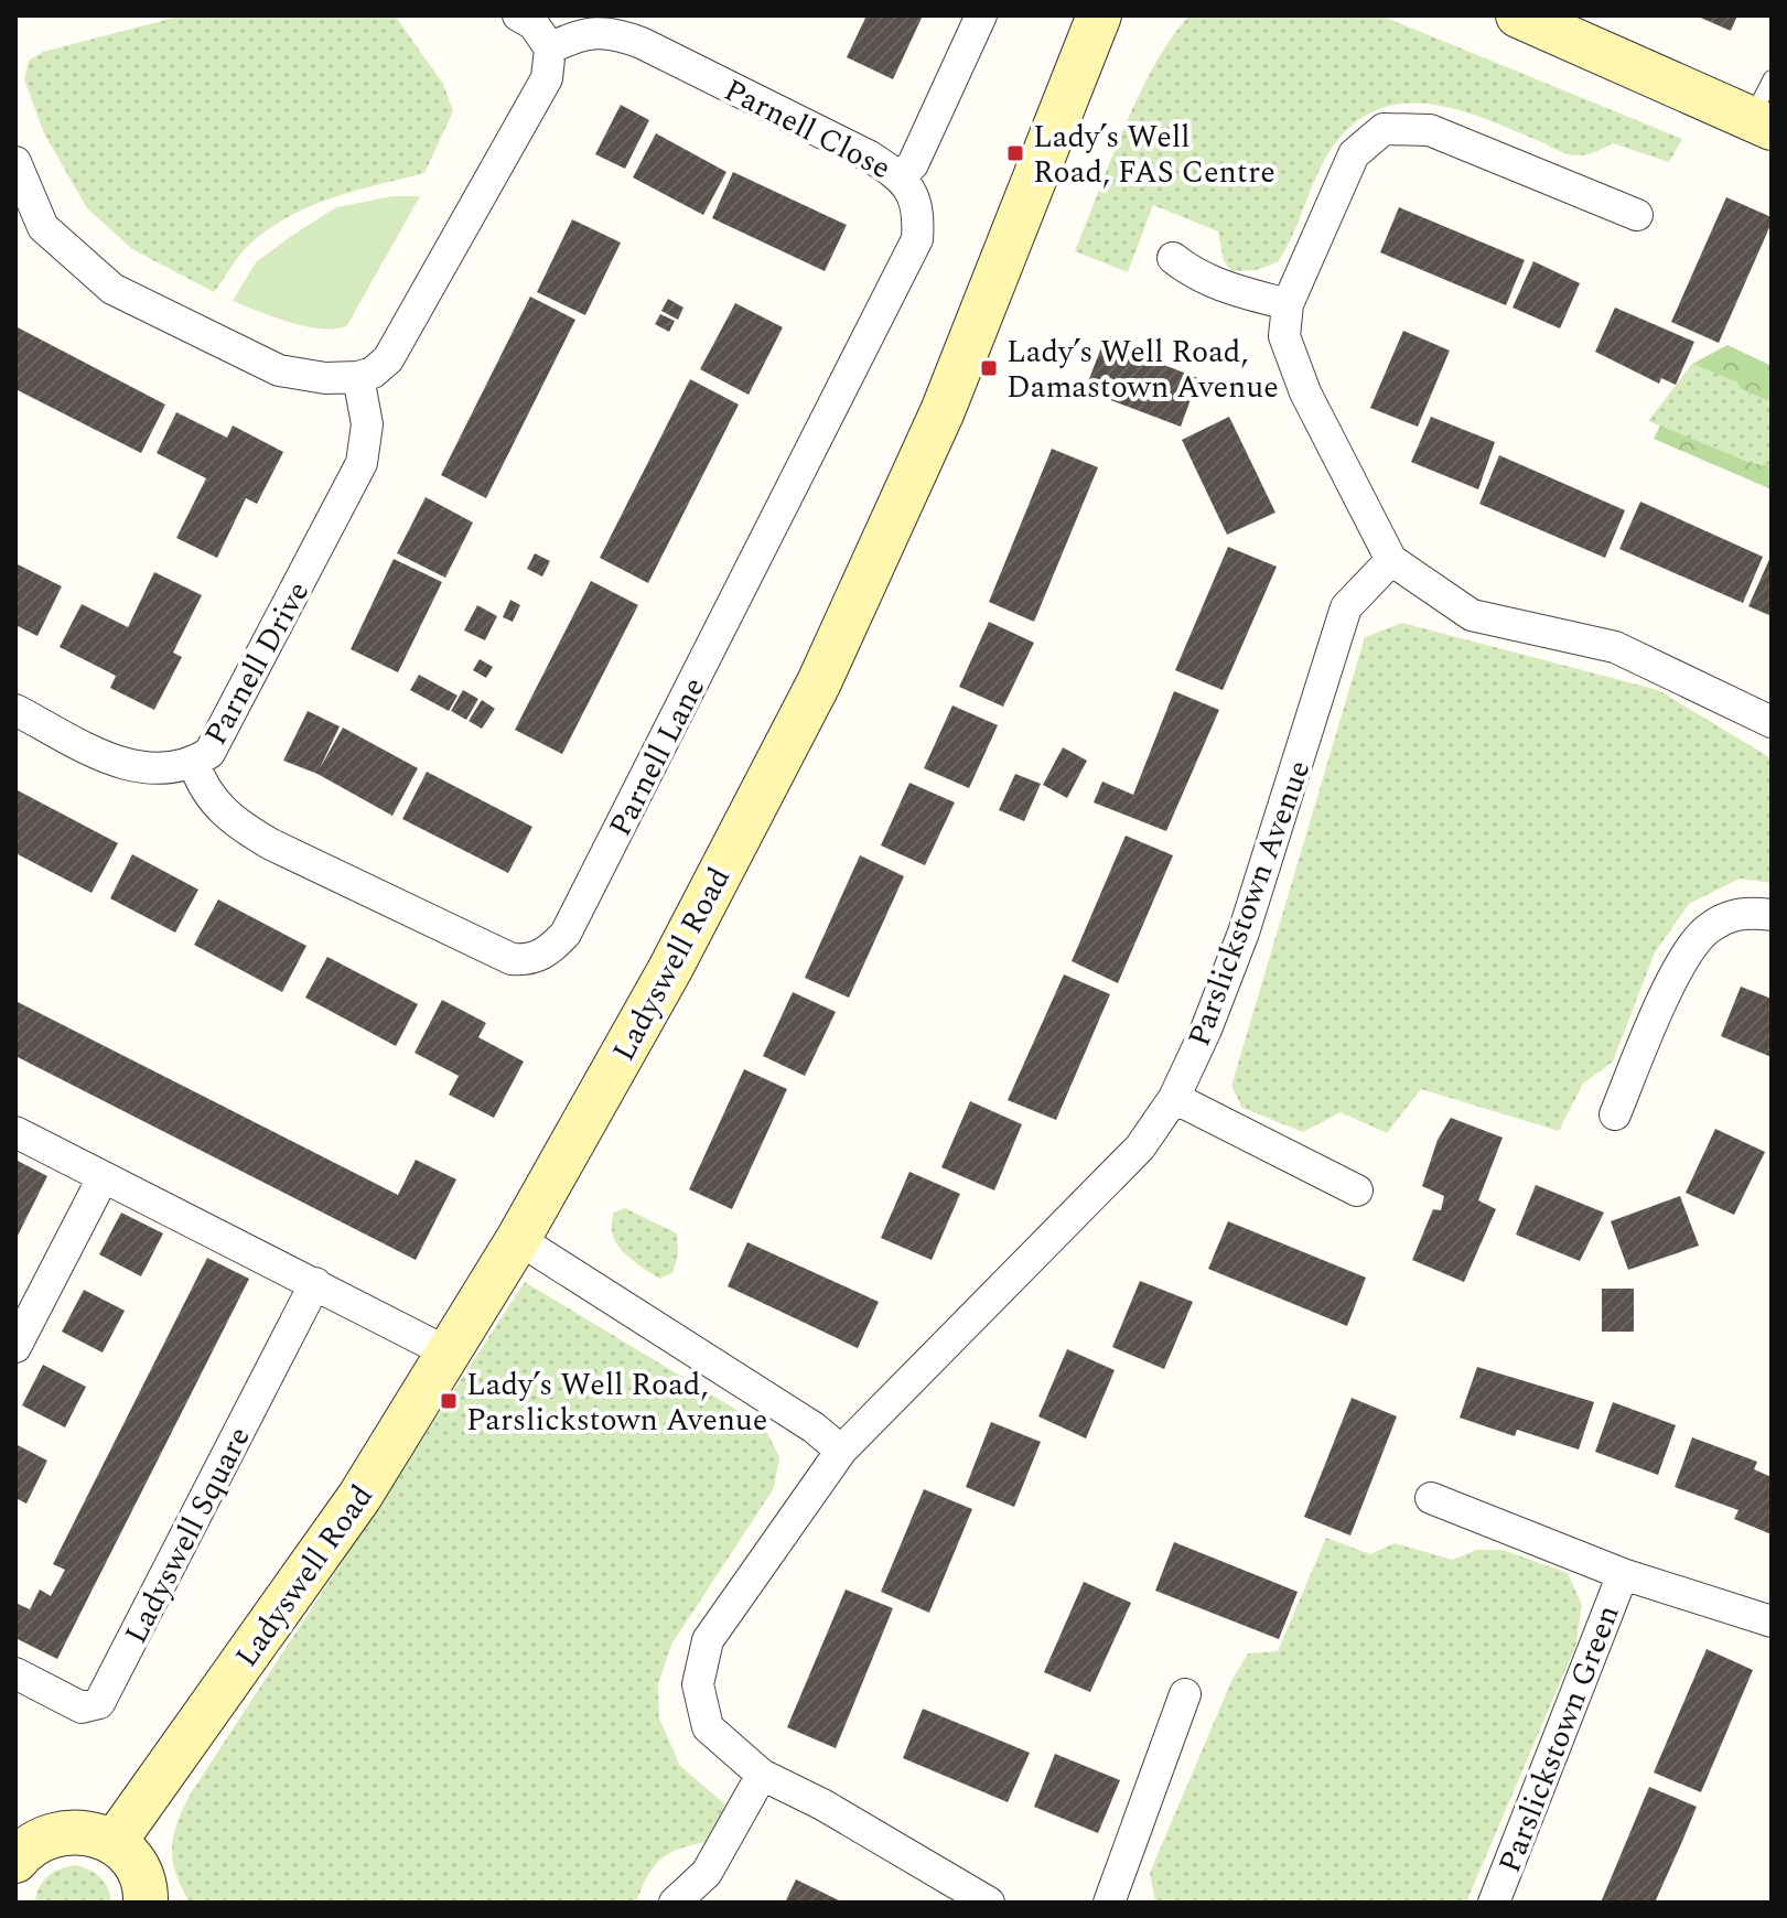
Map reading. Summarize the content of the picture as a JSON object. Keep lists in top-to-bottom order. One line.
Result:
{"streets":{"street":["Parnell Close","Parnell Drive","Parnell Lane","Parslickstown Avenue","Ladyswell Road","Ladyswell Square","Parslickstown Green"]},"crossings":[["Parnell Close","Parnell Lane"],["Parnell Drive","Parnell Lane"]],"places":{"transit":["Lady’s Well Road, FAS Centre","Lady’s Well Road, Damastown Avenue","Lady’s Well Road, Parslickstown Avenue"]}}
